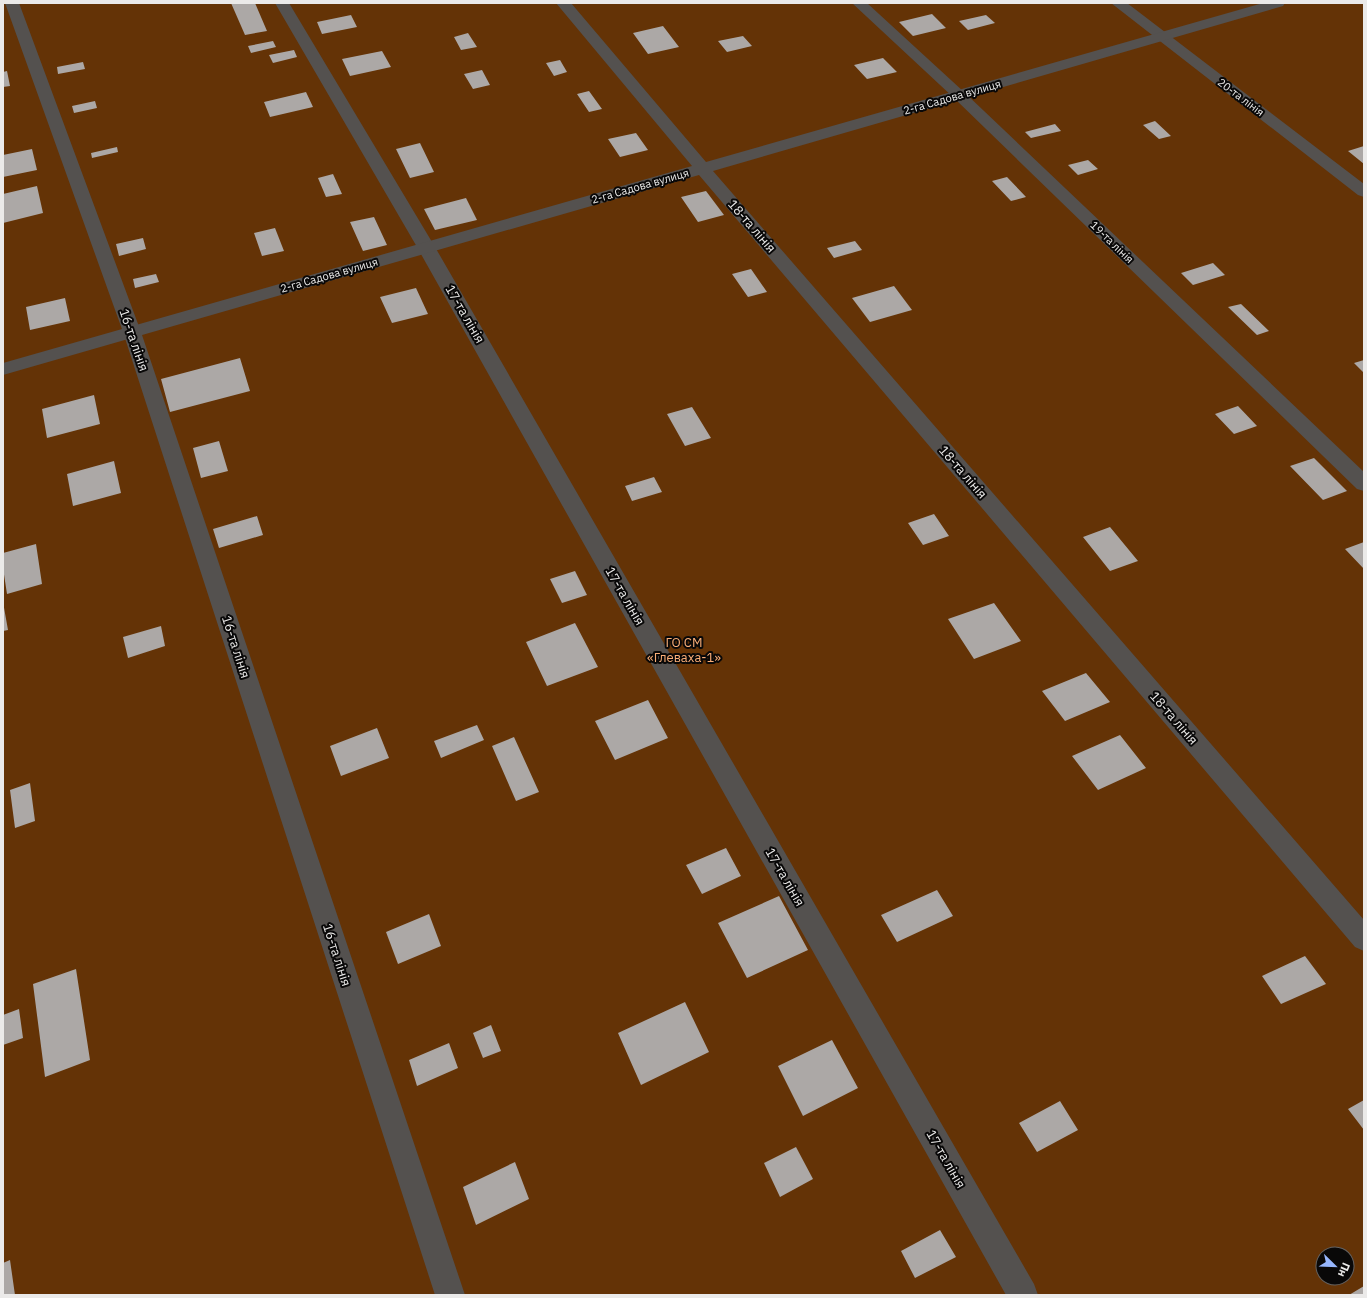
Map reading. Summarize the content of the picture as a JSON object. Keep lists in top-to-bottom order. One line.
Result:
{"streets":{"street":["2-га Садова вулиця","20-та лінія","18-та лінія","19-та лінія","17-та лінія","16-та лінія"]},"crossings":[["2-га Садова вулиця","20-та лінія"],["2-га Садова вулиця","18-та лінія"],["2-га Садова вулиця","19-та лінія"],["2-га Садова вулиця","17-та лінія"],["2-га Садова вулиця","16-та лінія"]],"parks":["ГО СМ «Глеваха-1»"],"north":"bottom right"}
